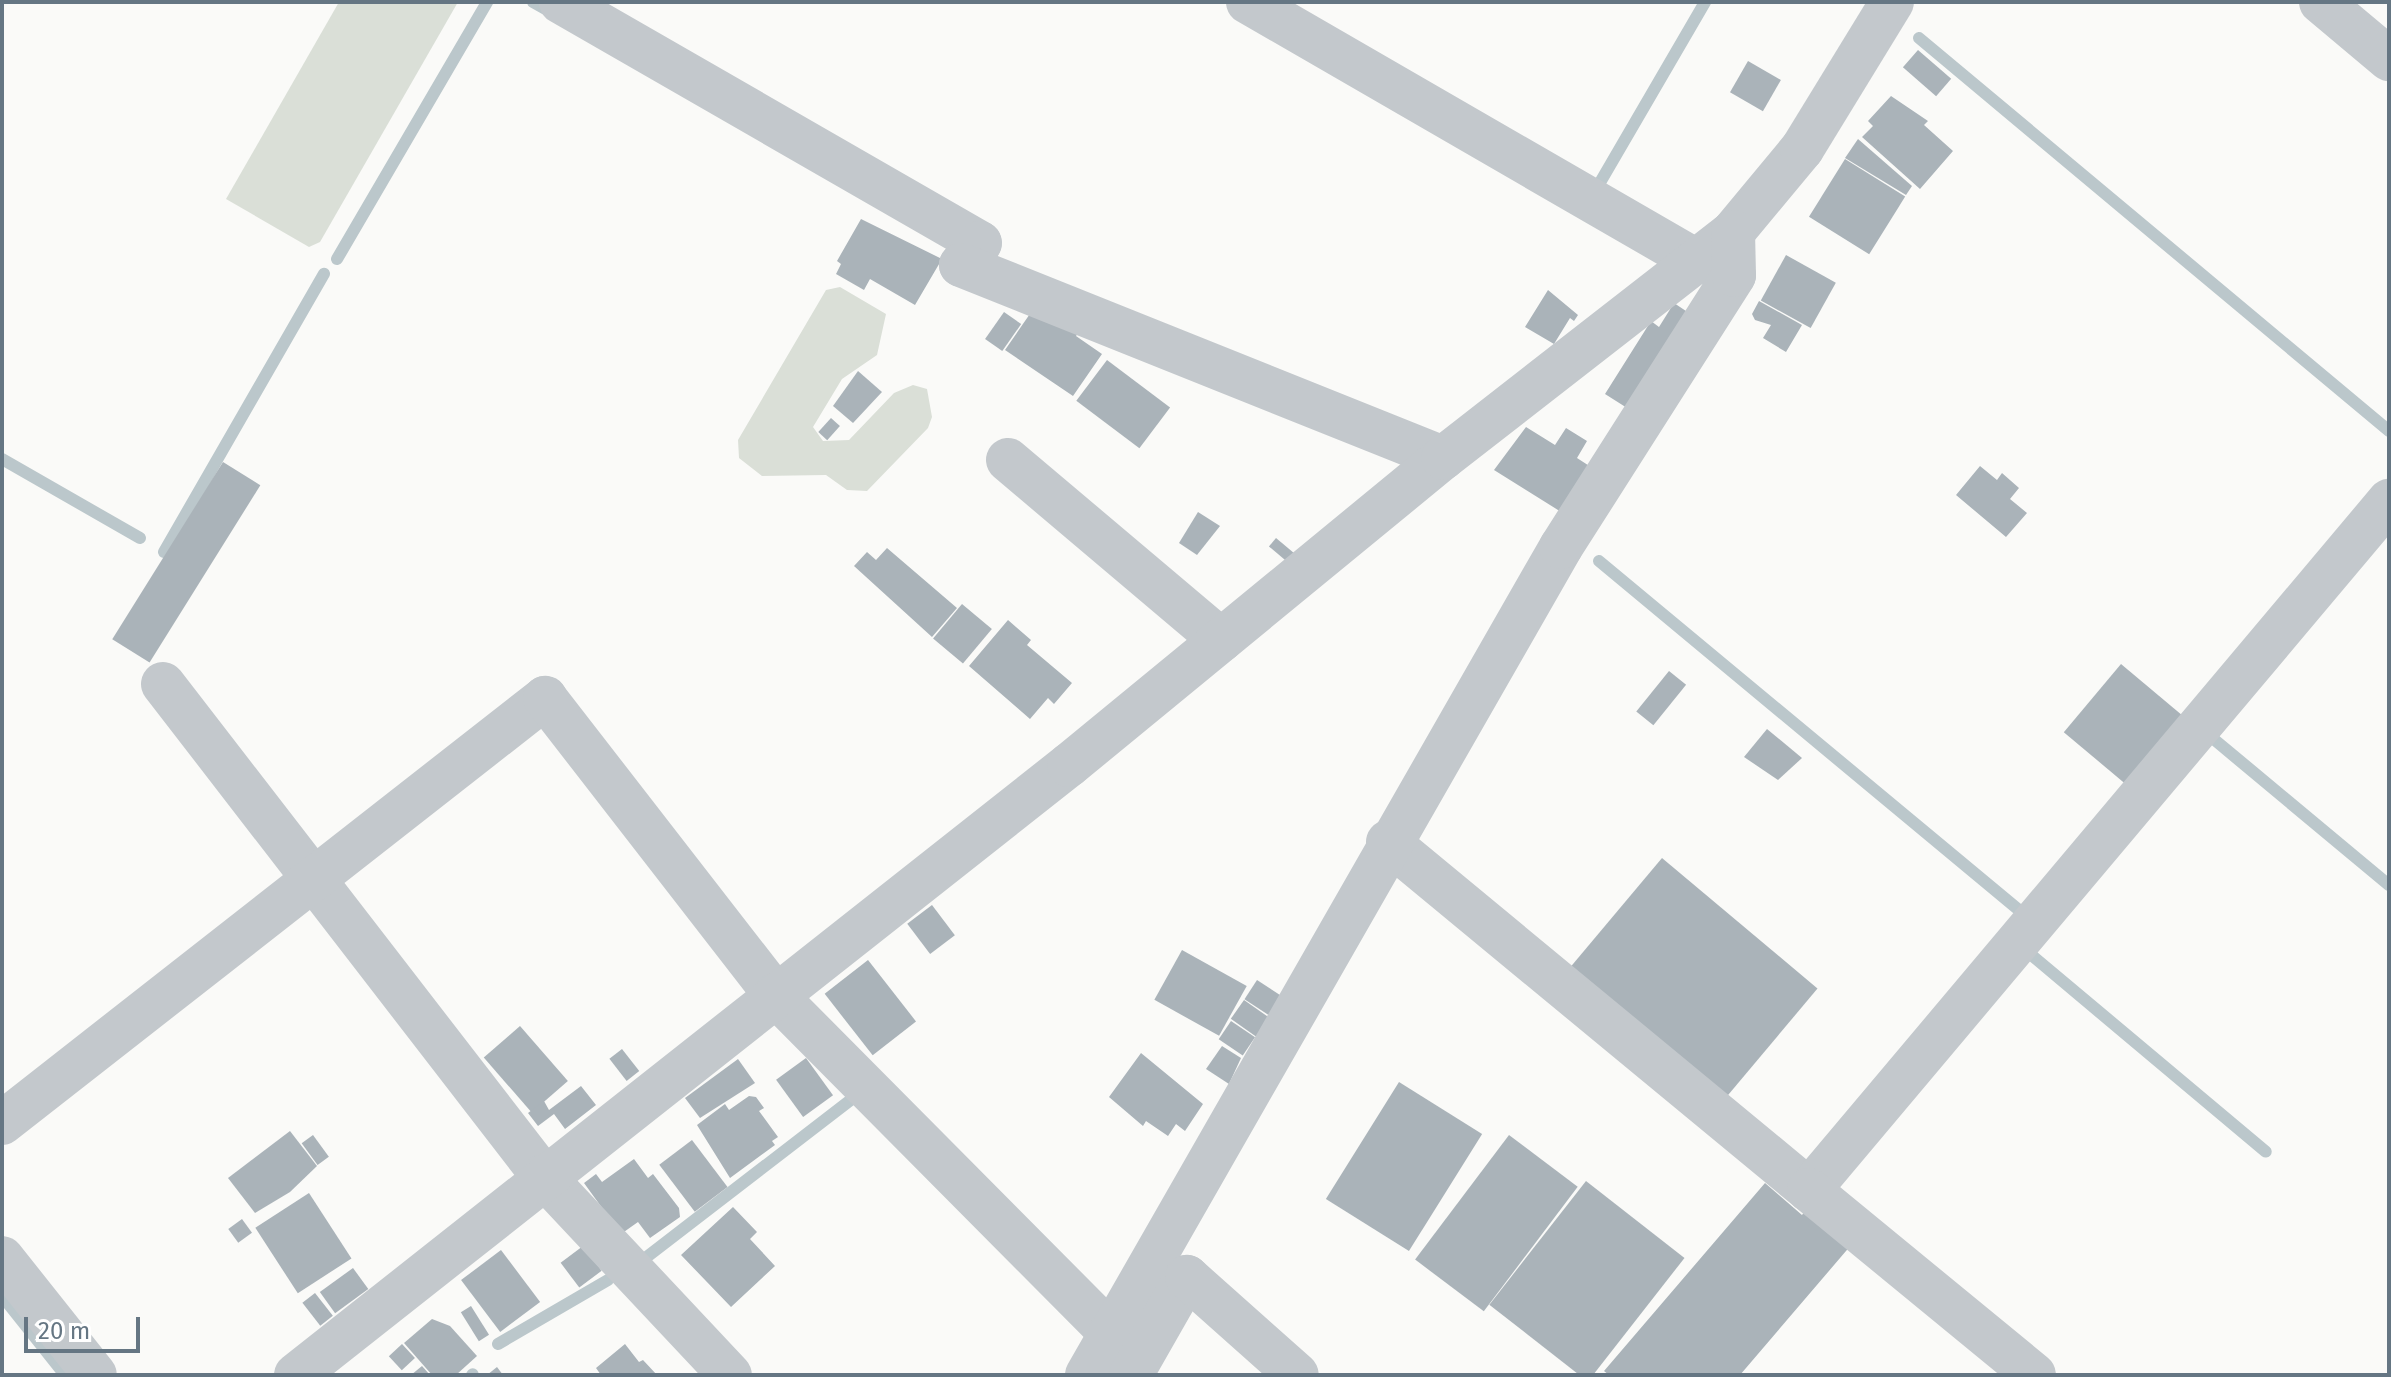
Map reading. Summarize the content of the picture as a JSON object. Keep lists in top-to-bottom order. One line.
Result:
{"scale_bar":"20 m"}
